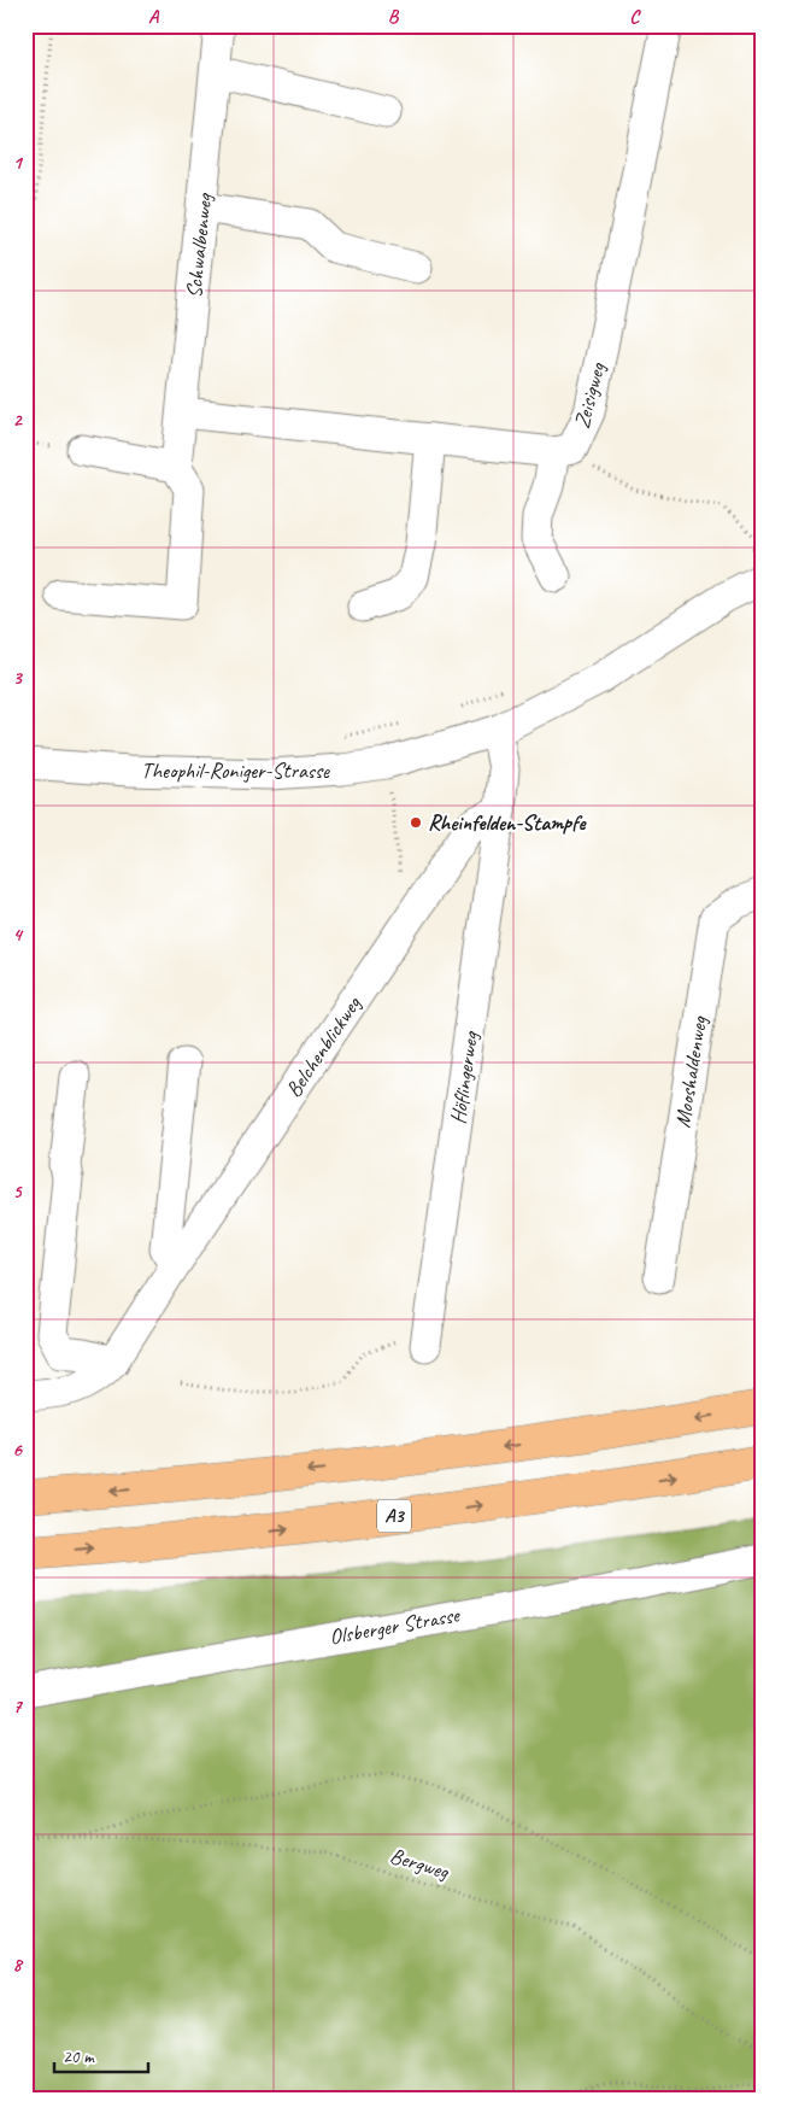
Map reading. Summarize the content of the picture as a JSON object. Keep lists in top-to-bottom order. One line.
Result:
{"streets":{"highway":["A3"],"street":["Schwalbenweg","Zeisigweg","Theophil-Roniger-Strasse","Belchenblickweg","Mooshaldenweg","Höflingerweg","Olsberger Strasse"],"path":["Bergweg"]},"crossings":[["Schwalbenweg","Zeisigweg"],["Belchenblickweg","Höflingerweg"]],"places":["Rheinfelden-Stampfe"],"scale_bar":"20 m","grid":{"columns":["A","B","C"],"rows":["1","2","3","4","5","6","7","8"]}}
